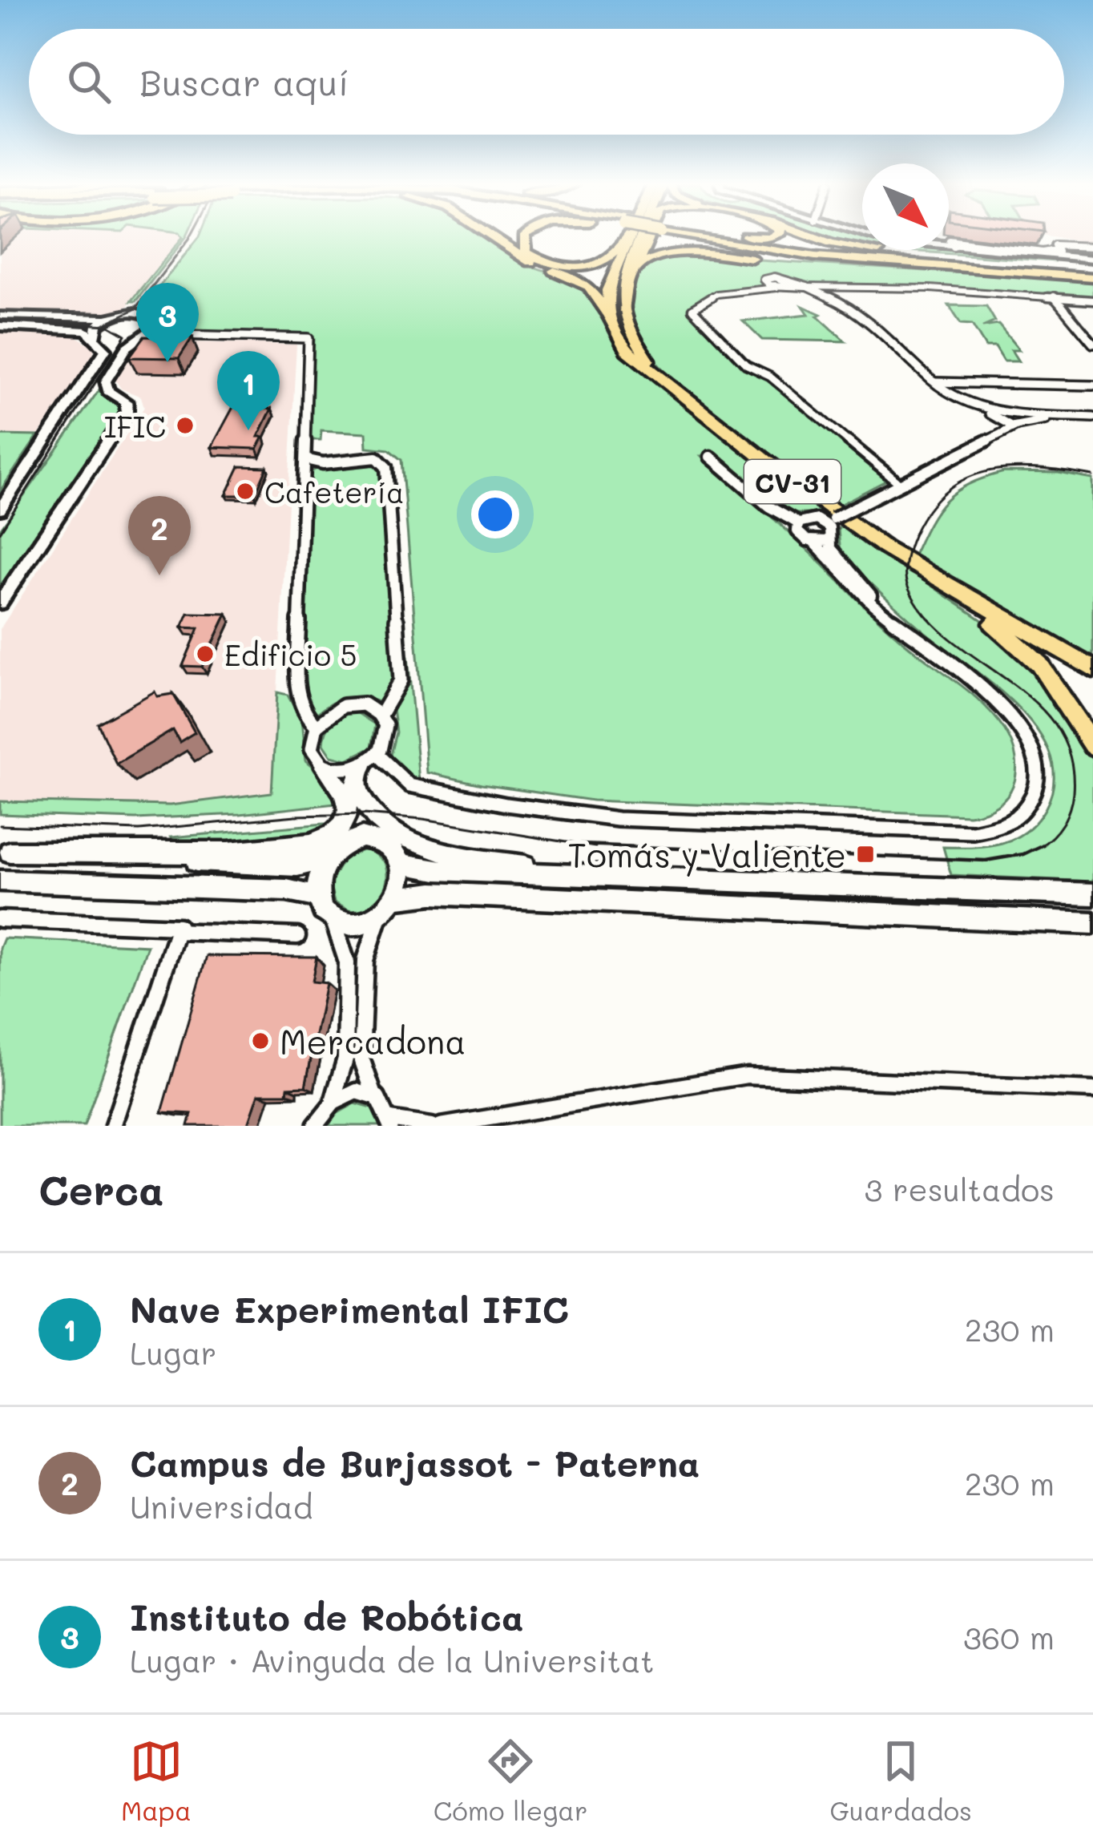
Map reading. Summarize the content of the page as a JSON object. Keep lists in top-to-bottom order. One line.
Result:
{"streets":{"main road":["CV-31"]},"places":{"other":["IFIC","Cafetería","Edificio 5","Mercadona"],"transit":["Tomás y Valiente"]},"north":"bottom right","page":{"search":"Buscar aquí","pins":["3","1","2"],"heading":["Cerca","3 resultados"],"list":[{"mark":"1","name":"Nave Experimental IFIC","note":"Lugar","value":"230 m"},{"mark":"2","name":"Campus de Burjassot - Paterna","note":"Universidad","value":"230 m"},{"mark":"3","name":"Instituto de Robótica","note":"Lugar · Avinguda de la Universitat","value":"360 m"}],"nav":["Mapa","Cómo llegar","Guardados"]}}
